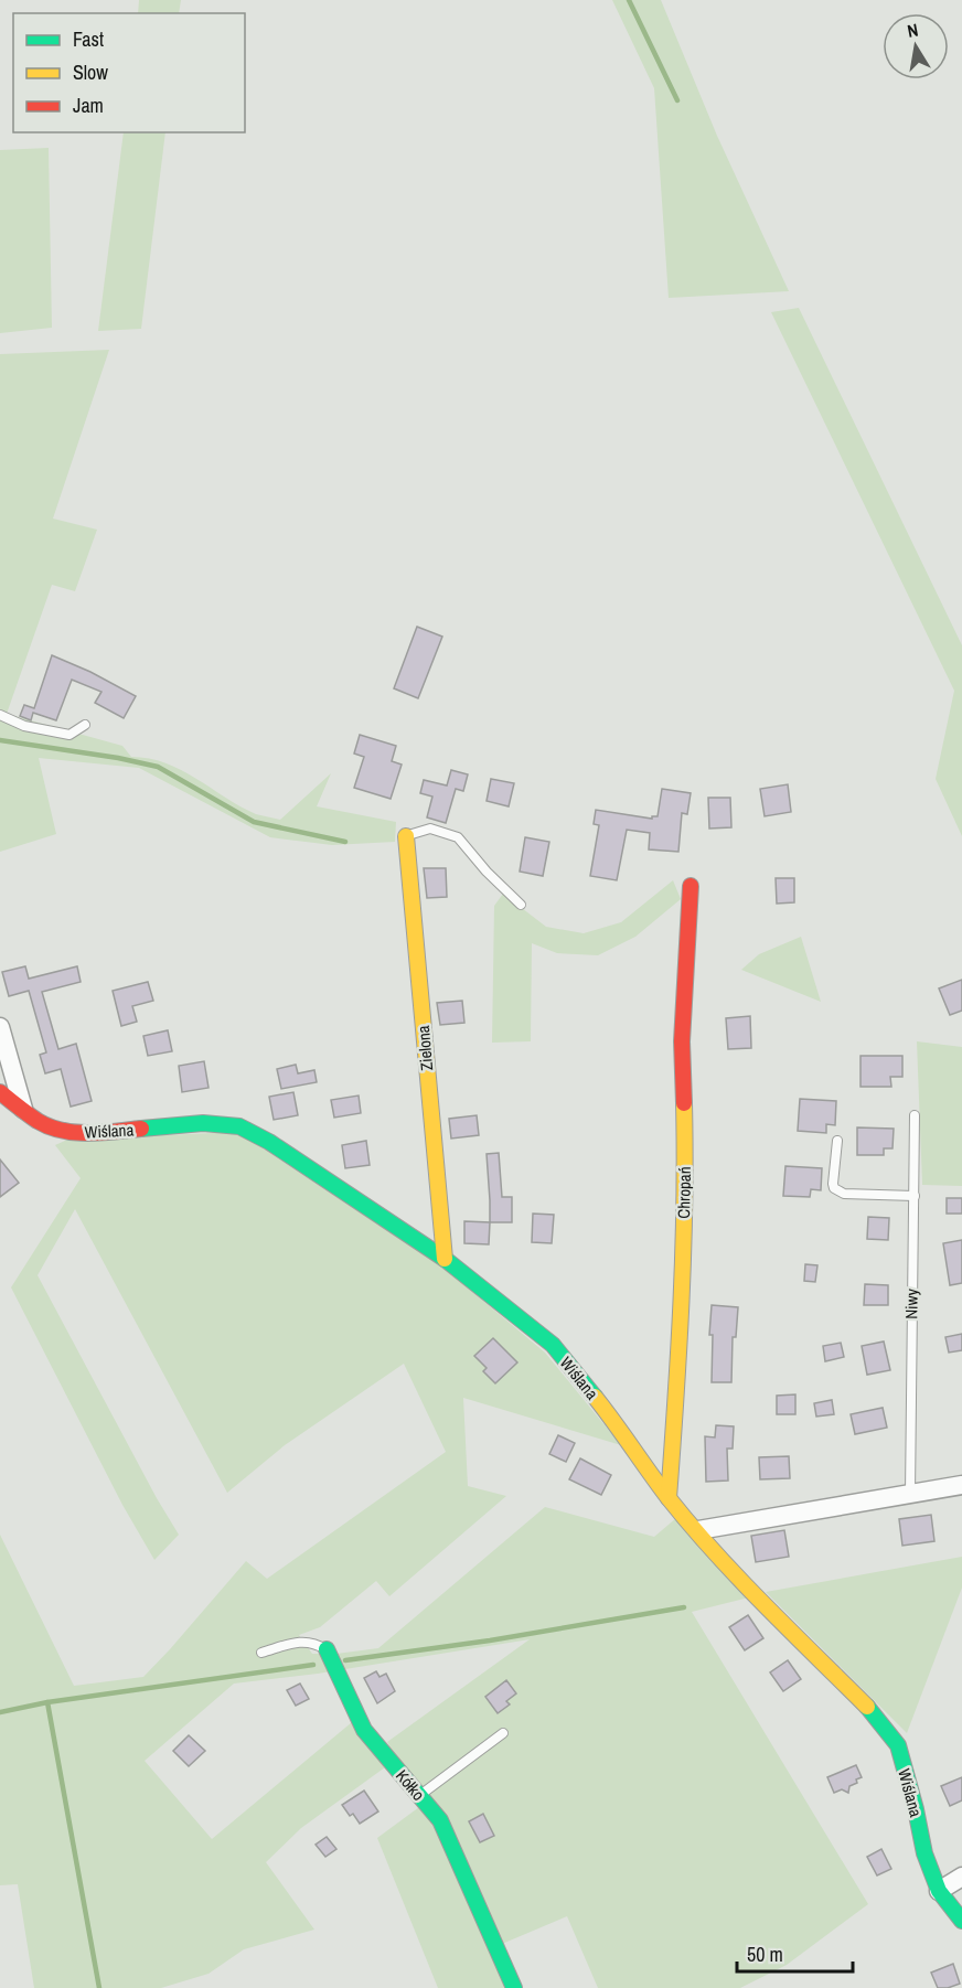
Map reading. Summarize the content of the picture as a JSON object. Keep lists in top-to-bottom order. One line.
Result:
{"streets":{"street":["Zielona","Wiślana","Chropań","Kółko"],"lane":["Niwy"]},"crossings":[["Zielona","Wiślana"],["Wiślana","Chropań"]],"legend":["Fast","Slow","Jam"],"scale_bar":"50 m","north":"top"}
